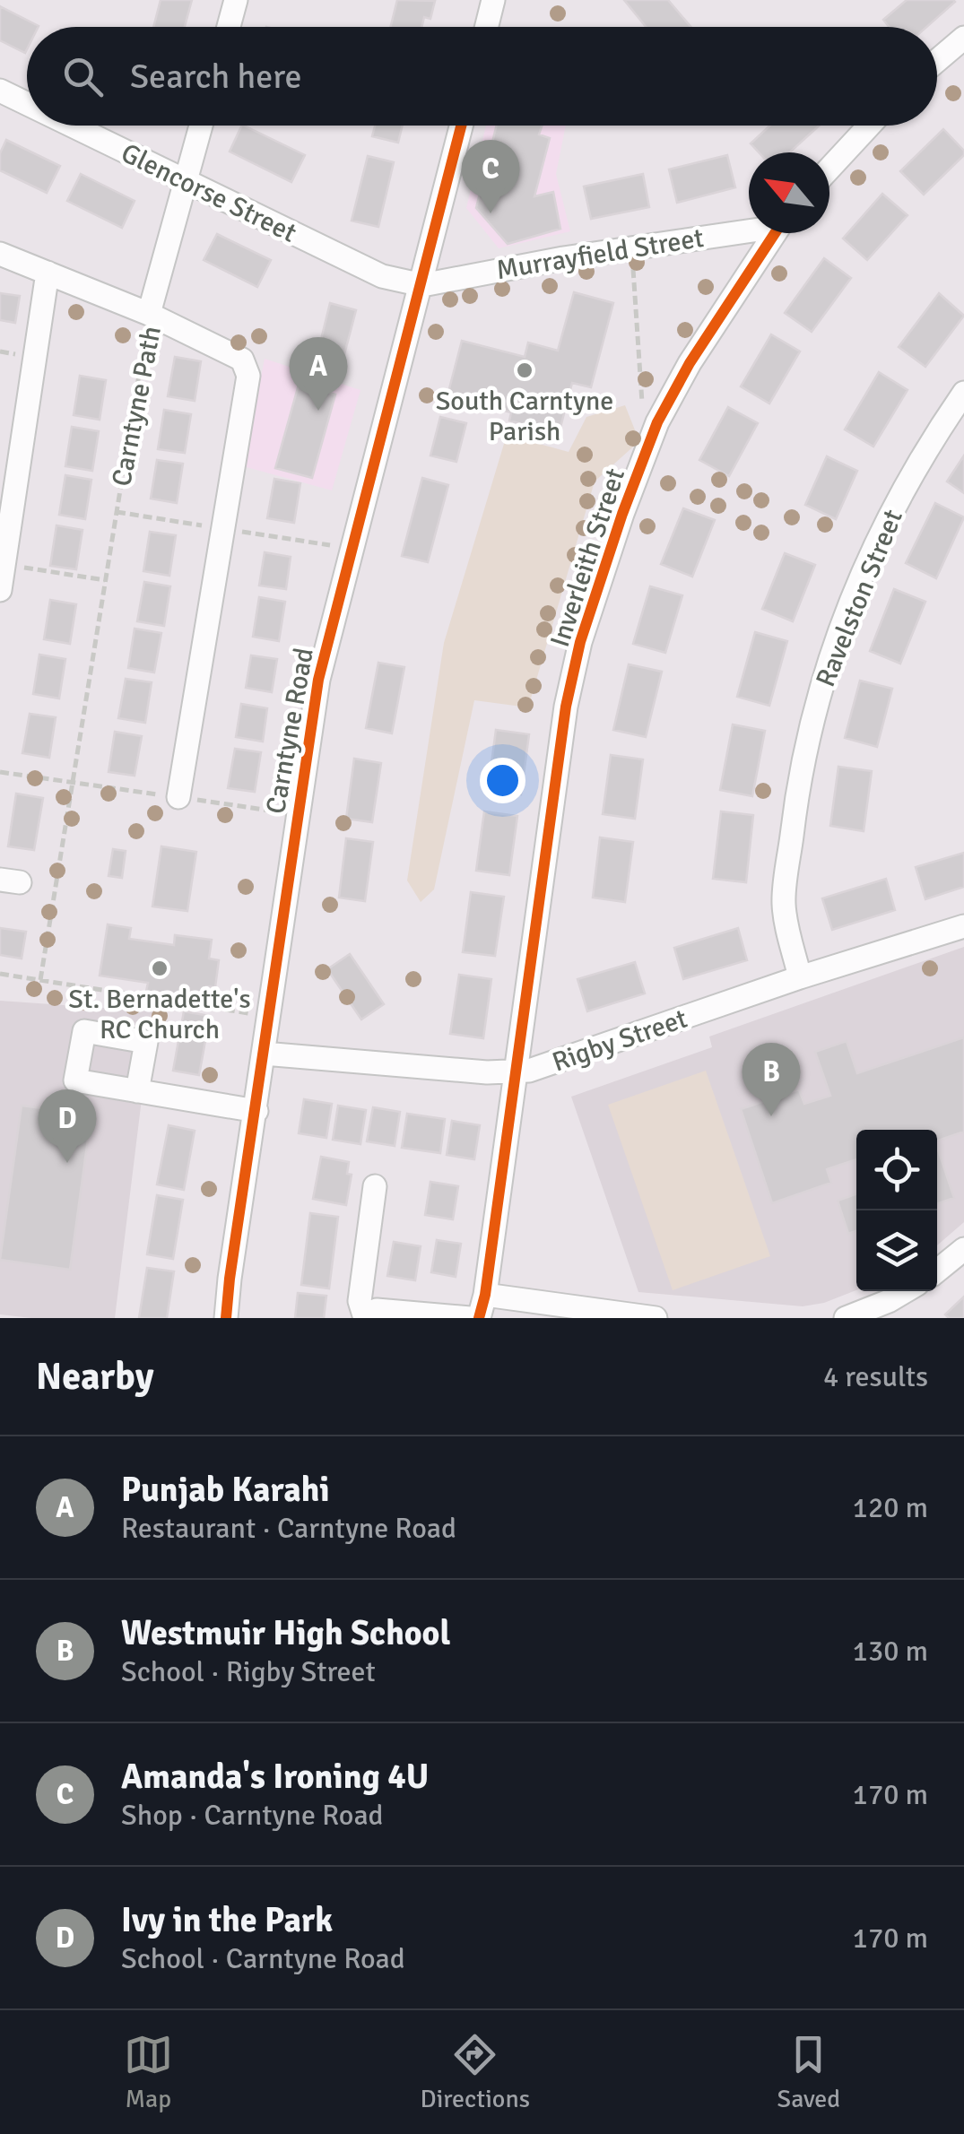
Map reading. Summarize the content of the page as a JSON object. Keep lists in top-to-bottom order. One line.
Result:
{"streets":{"street":["Glencorse Street","Murrayfield Street","Carntyne Path","Inverleith Street","Ravelston Street","Carntyne Road","Rigby Street"]},"crossings":[["Glencorse Street","Murrayfield Street"],["Glencorse Street","Carntyne Road"],["Murrayfield Street","Carntyne Road"],["Inverleith Street","Rigby Street"],["Ravelston Street","Rigby Street"],["Carntyne Road","Rigby Street"]],"places":["South Carntyne Parish","St. Bernadette's RC Church"],"north":"top left","page":{"search":"Search here","pins":["C","A","B","D"],"heading":["Nearby","4 results"],"list":[{"mark":"A","name":"Punjab Karahi","note":"Restaurant · Carntyne Road","value":"120 m"},{"mark":"B","name":"Westmuir High School","note":"School · Rigby Street","value":"130 m"},{"mark":"C","name":"Amanda's Ironing 4U","note":"Shop · Carntyne Road","value":"170 m"},{"mark":"D","name":"Ivy in the Park","note":"School · Carntyne Road","value":"170 m"}],"nav":["Map","Directions","Saved"]}}
